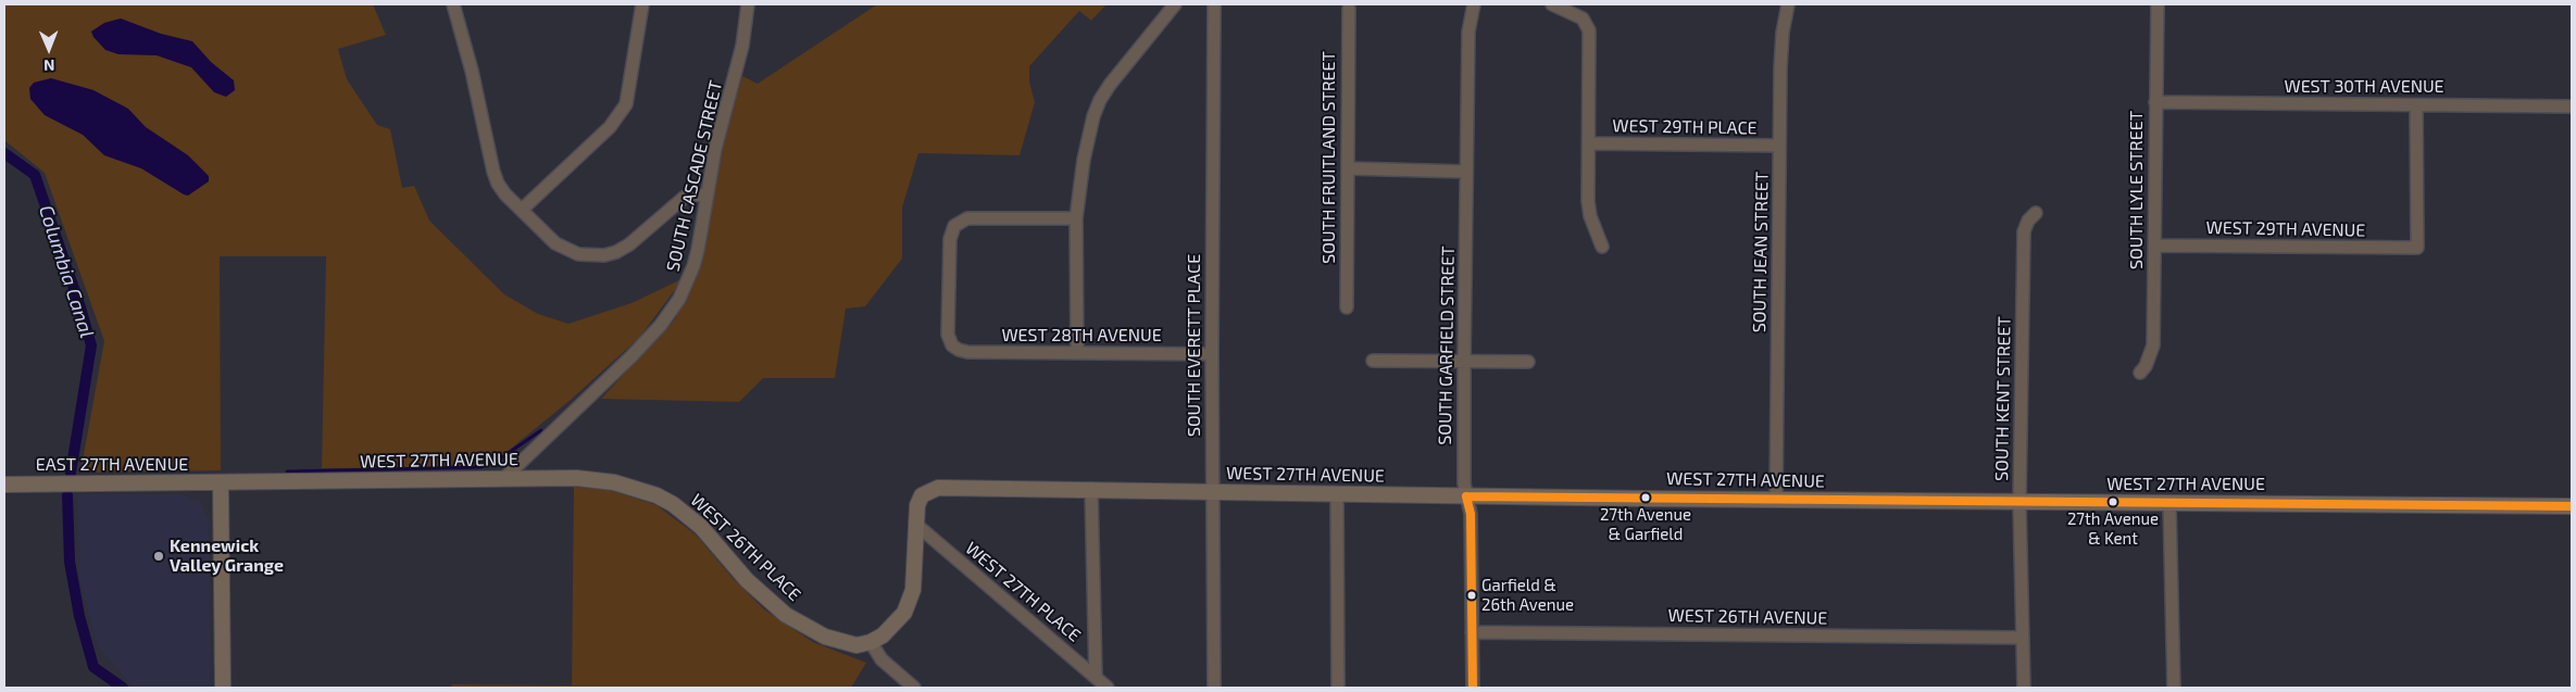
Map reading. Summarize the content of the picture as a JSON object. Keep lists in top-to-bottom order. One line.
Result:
{"streets":{"main road":["WEST 27TH AVENUE","EAST 27TH AVENUE","WEST 26TH PLACE"],"street":["WEST 30TH AVENUE","WEST 29TH PLACE","SOUTH FRUITLAND STREET","SOUTH CASCADE STREET","SOUTH LYLE STREET","WEST 29TH AVENUE","SOUTH JEAN STREET","WEST 28TH AVENUE","SOUTH EVERETT PLACE","SOUTH GARFIELD STREET","SOUTH KENT STREET","WEST 27TH PLACE","WEST 26TH AVENUE"]},"crossings":[["WEST 30TH AVENUE","SOUTH LYLE STREET"],["WEST 30TH AVENUE","WEST 29TH AVENUE"],["WEST 29TH PLACE","SOUTH JEAN STREET"],["SOUTH CASCADE STREET","WEST 27TH AVENUE"],["SOUTH LYLE STREET","WEST 29TH AVENUE"],["SOUTH JEAN STREET","WEST 27TH AVENUE"],["WEST 28TH AVENUE","SOUTH EVERETT PLACE"],["SOUTH EVERETT PLACE","WEST 27TH AVENUE"],["SOUTH GARFIELD STREET","WEST 27TH AVENUE"],["SOUTH GARFIELD STREET","WEST 26TH AVENUE"],["SOUTH KENT STREET","WEST 27TH AVENUE"],["SOUTH KENT STREET","WEST 26TH AVENUE"],["WEST 27TH AVENUE","EAST 27TH AVENUE"],["WEST 27TH AVENUE","WEST 26TH PLACE"],["WEST 27TH AVENUE","WEST 27TH PLACE"]],"water":["Columbia Canal"],"places":["27th Avenue & Garfield","27th Avenue & Kent","Kennewick Valley Grange","Garfield & 26th Avenue"],"north":"bottom"}
